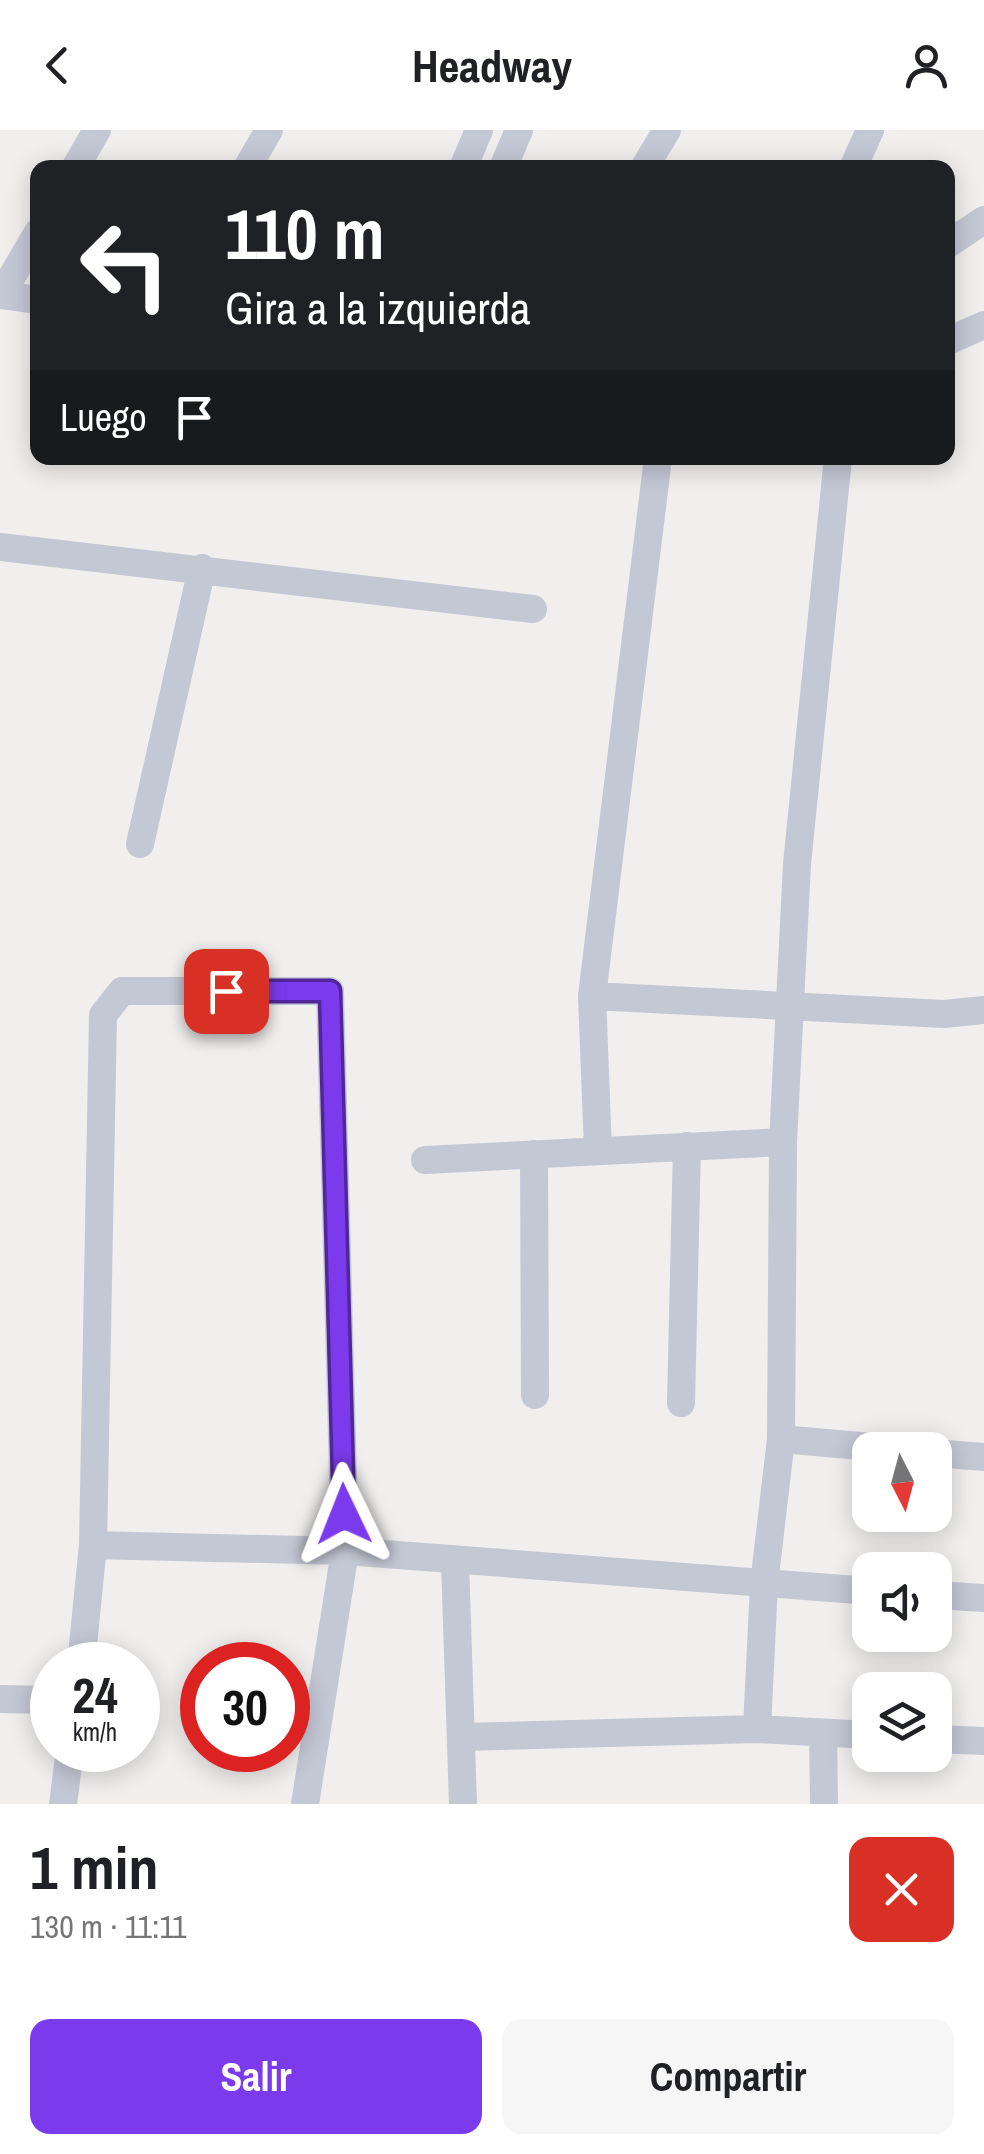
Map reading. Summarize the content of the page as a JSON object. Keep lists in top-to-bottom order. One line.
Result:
{"north":"bottom","page":{"header":"Headway","turn":["110 m","Gira a la izquierda"],"then":"Luego","speed":"24 km/h","limit":"30","heading":["1 min","130 m · 11:11"],"buttons":["Salir","Compartir"]}}
